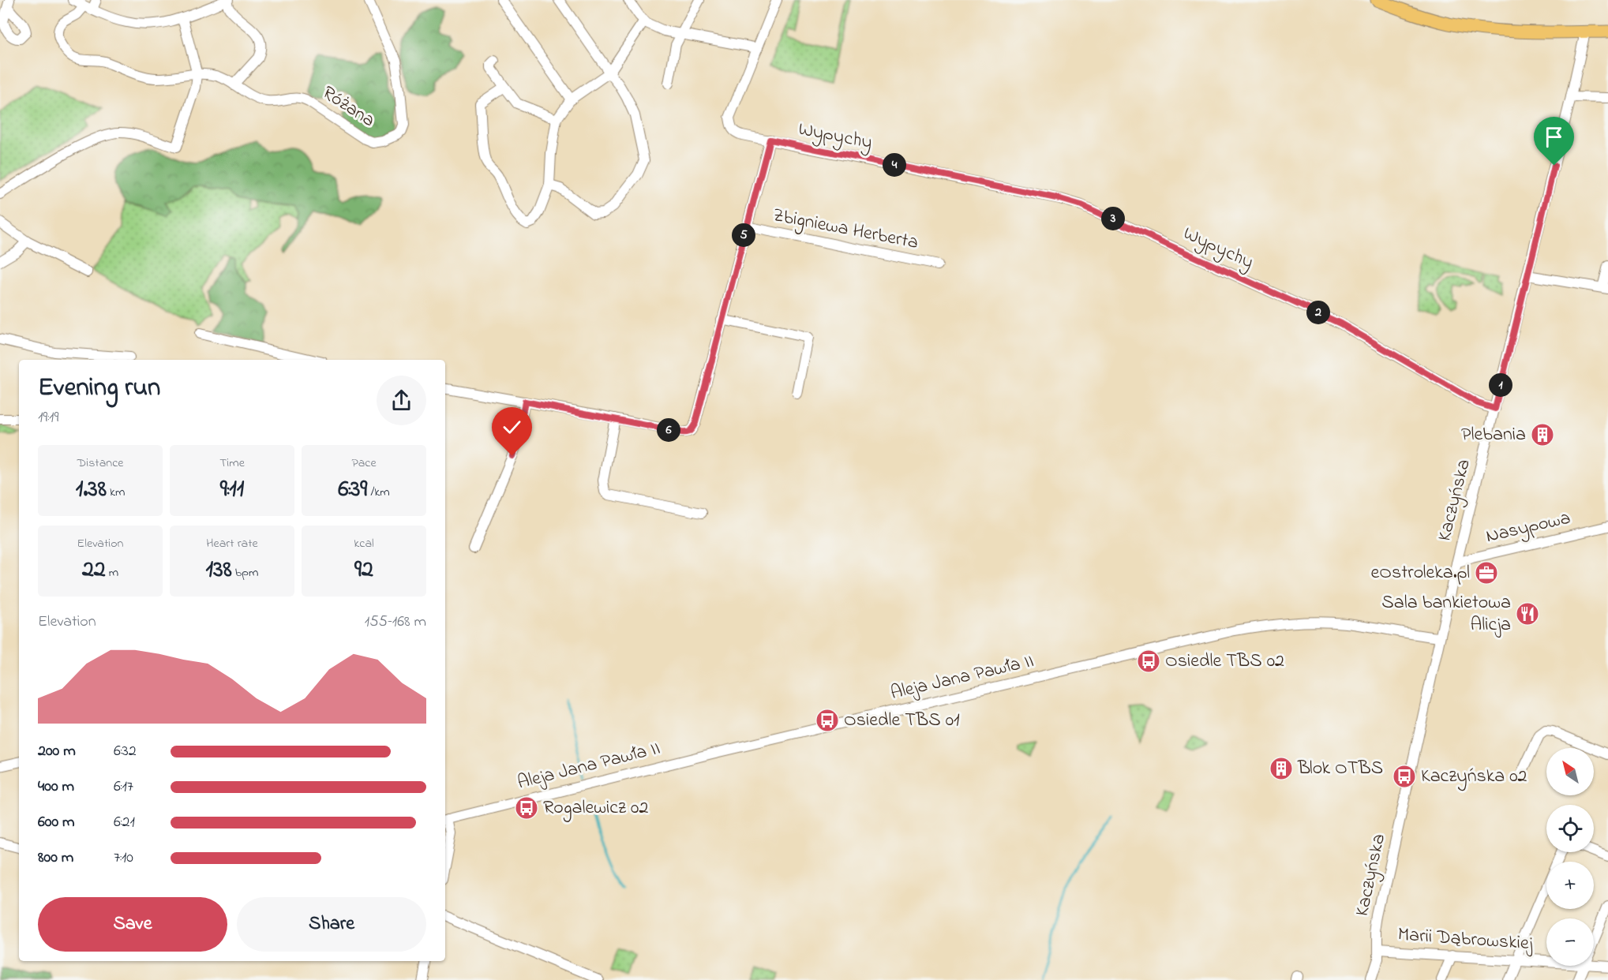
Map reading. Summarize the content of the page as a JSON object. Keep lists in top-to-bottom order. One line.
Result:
{"streets":{"street":["Różana","Wypychy","Zbigniewa Herberta","Kaczyńska","Nasypowa","Aleja Jana Pawła II","Marii Dąbrowskiej"]},"crossings":[["Wypychy","Zbigniewa Herberta"],["Wypychy","Kaczyńska"],["Kaczyńska","Nasypowa"],["Kaczyńska","Aleja Jana Pawła II"],["Kaczyńska","Marii Dąbrowskiej"]],"places":{"building":["Plebania","Blok OTBS"],"office":["eOstroleka.pl"],"restaurant":["Sala bankietowa Alicja"],"bus stop":["Osiedle TBS 02","Osiedle TBS 01","Kaczyńska 02","Rogalewicz 02"]},"north":"top left","page":{"pins":["4","3","5","2","1","6"],"heading":["Evening run","19:19"],"stats":[["Distance","1.38 km"],["Time","9:11"],["Pace","6:39 /km"],["Elevation","22 m"],["Heart rate","138 bpm"],["kcal","92"]],"chart":["Elevation","155–168 m"],"list":[{"name":"200 m","note":"6:32"},{"name":"400 m","note":"6:17"},{"name":"600 m","note":"6:21"},{"name":"800 m","note":"7:10"}],"map_buttons":["+","−"],"buttons":["Save","Share"]}}
